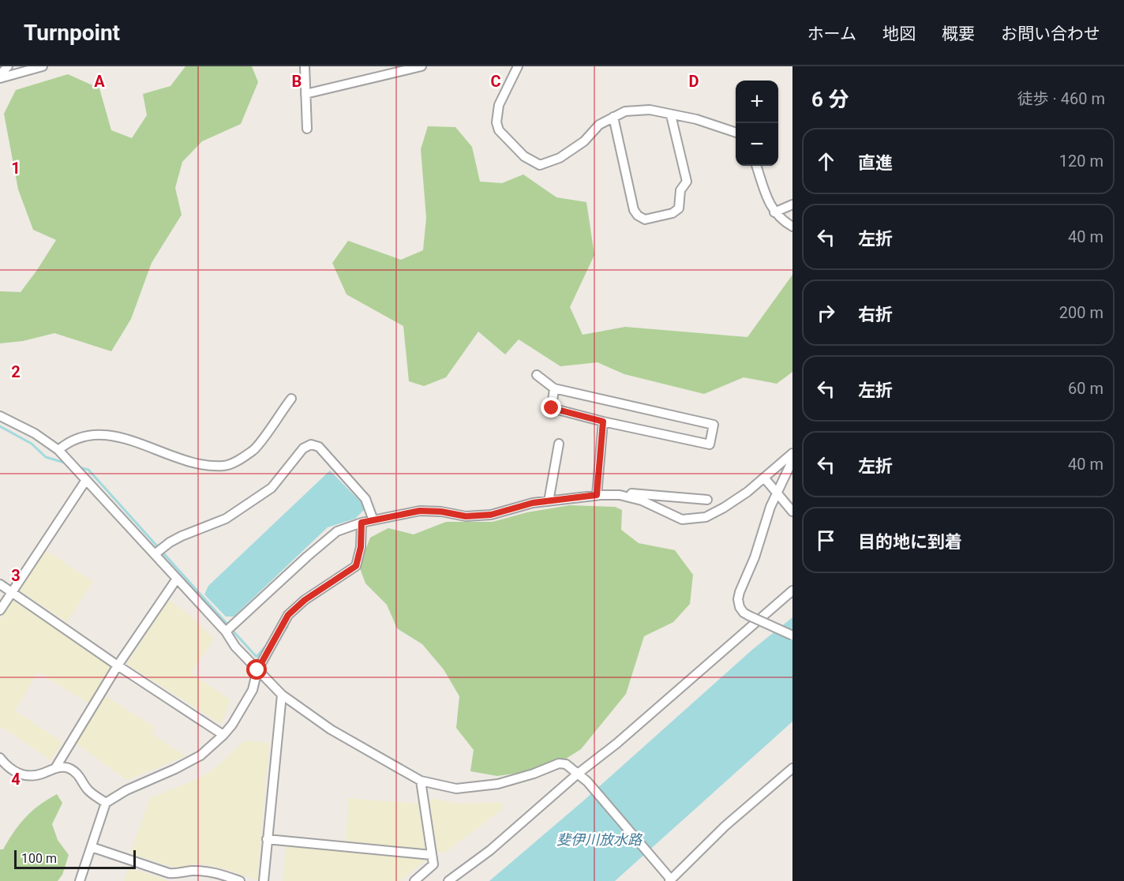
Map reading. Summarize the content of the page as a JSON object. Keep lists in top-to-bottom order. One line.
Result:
{"water":["斐伊川放水路"],"scale_bar":"100 m","page":{"header":"Turnpoint","nav":["ホーム","地図","概要","お問い合わせ"],"heading":["6 分","徒歩 · 460 m"],"map_buttons":["+","−"],"list":[["直進","120 m"],["左折","40 m"],["右折","200 m"],["左折","60 m"],["左折","40 m"],"目的地に到着"],"scale":"100 m"},"grid":{"columns":["A","B","C","D"],"rows":["1","2","3","4"]}}
